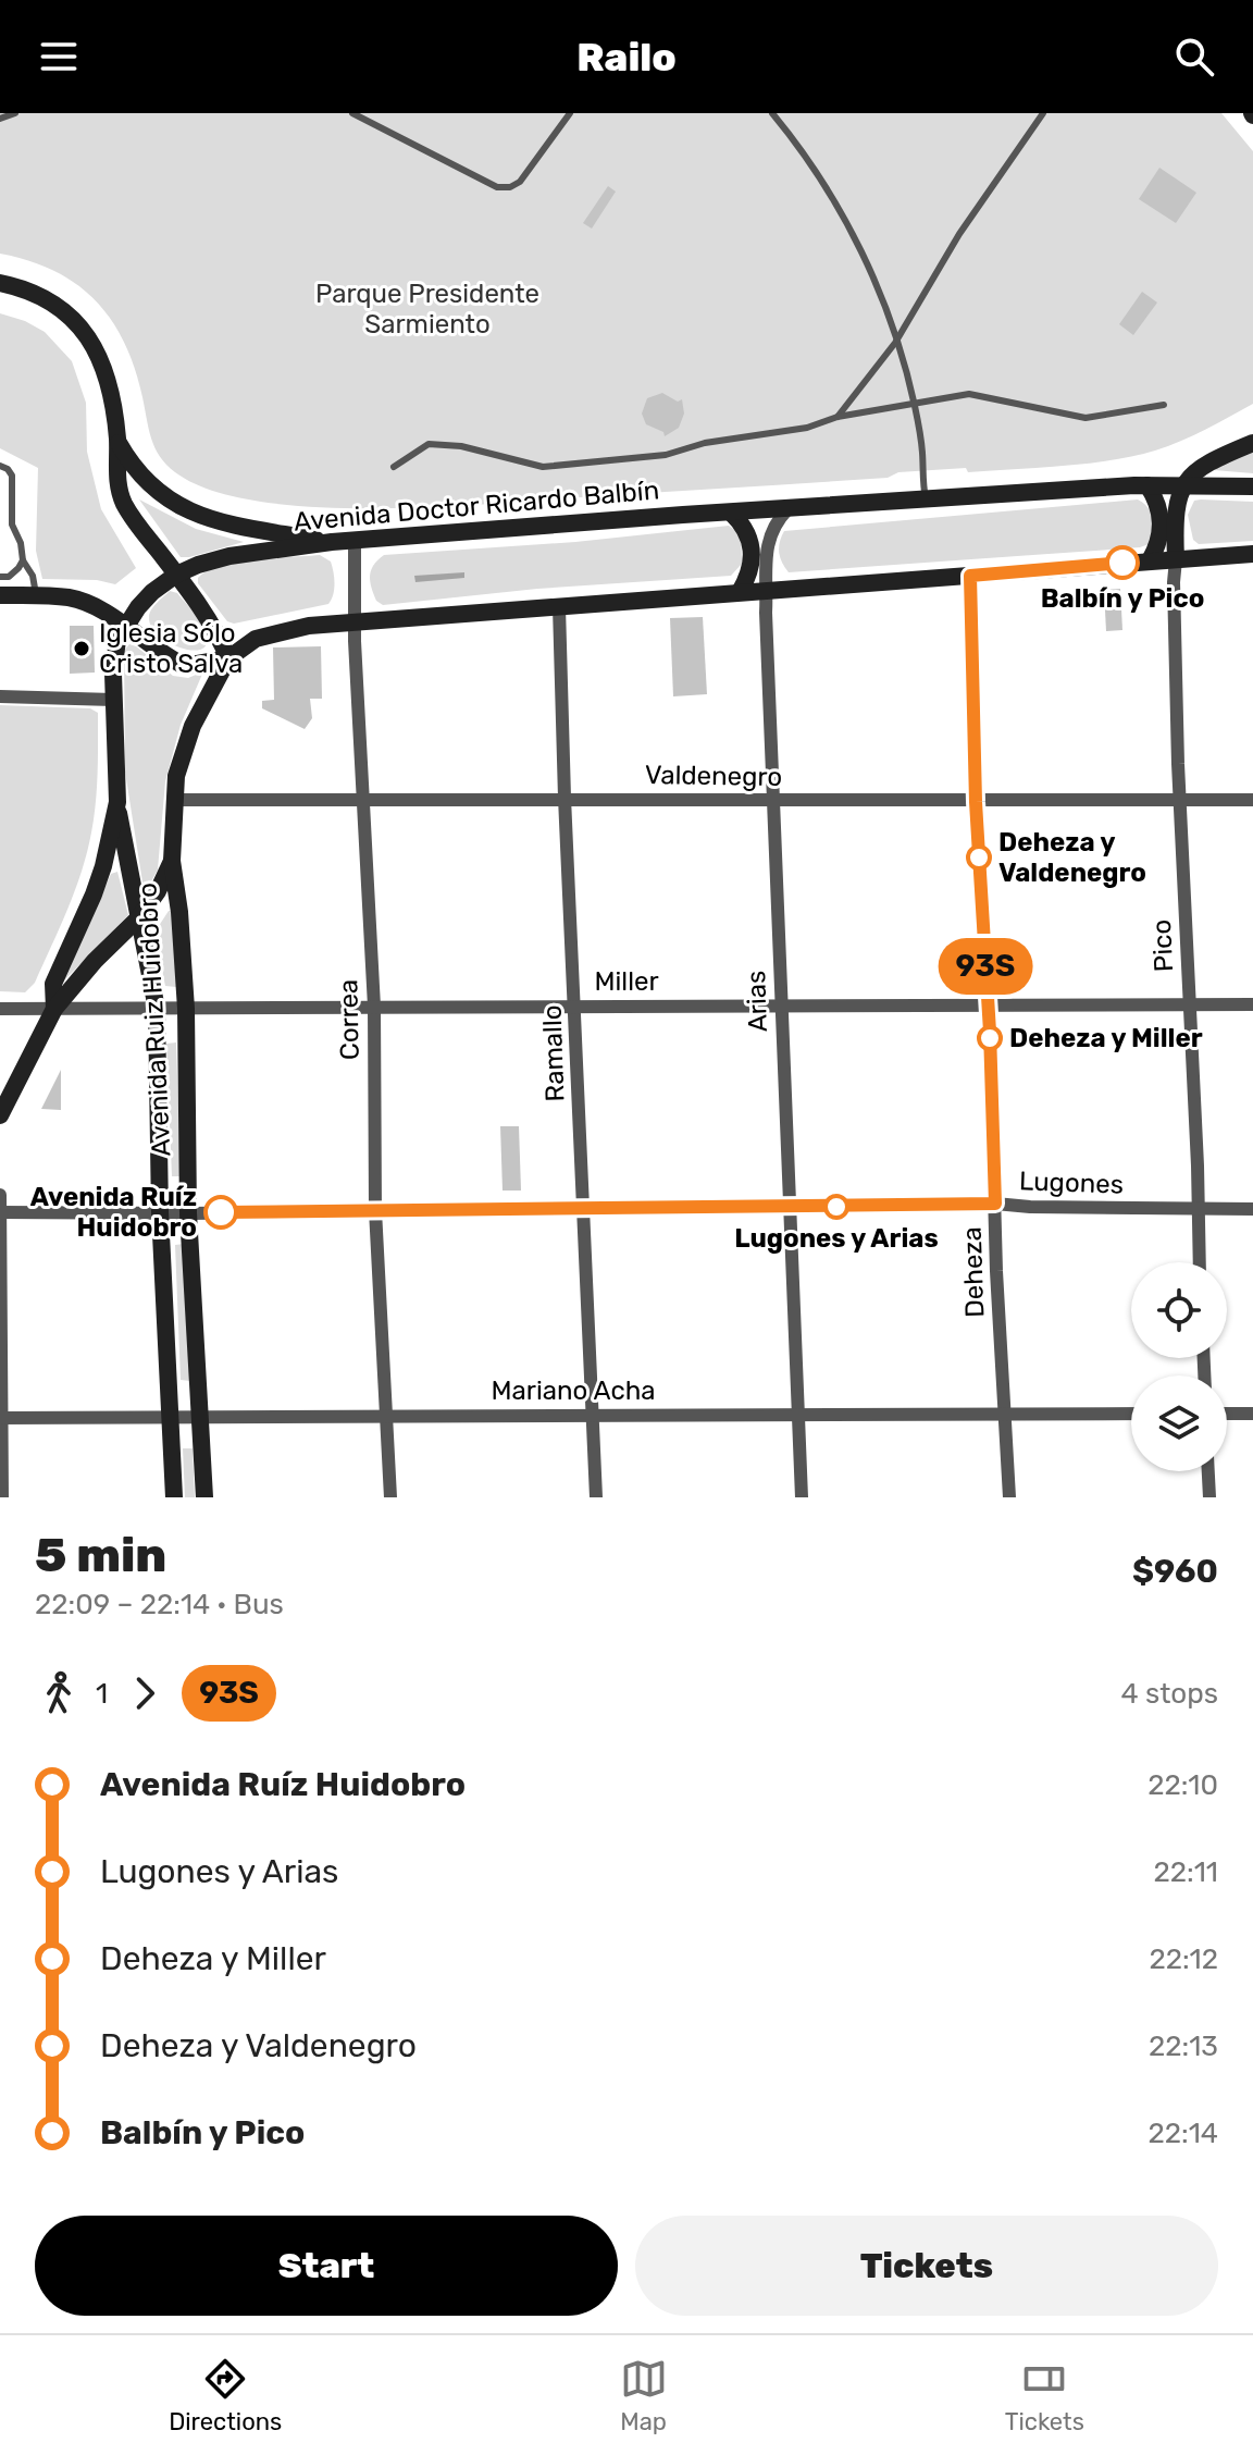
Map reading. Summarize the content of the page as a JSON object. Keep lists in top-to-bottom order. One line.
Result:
{"streets":{"main road":["Avenida Doctor Ricardo Balbín","Avenida Ruiz Huidobro"],"street":["Valdenegro","Pico","Miller","Arias","Correa","Ramallo","Lugones","Deheza","Mariano Acha"]},"crossings":[["Avenida Doctor Ricardo Balbín","Miller"],["Avenida Doctor Ricardo Balbín","Arias"],["Avenida Doctor Ricardo Balbín","Avenida Ruiz Huidobro"],["Avenida Doctor Ricardo Balbín","Correa"],["Valdenegro","Pico"],["Valdenegro","Arias"],["Valdenegro","Avenida Ruiz Huidobro"],["Valdenegro","Correa"],["Valdenegro","Ramallo"],["Valdenegro","Deheza"],["Pico","Miller"],["Pico","Lugones"],["Miller","Arias"],["Miller","Avenida Ruiz Huidobro"],["Miller","Correa"],["Miller","Ramallo"],["Miller","Deheza"],["Arias","Lugones"],["Arias","Mariano Acha"],["Avenida Ruiz Huidobro","Lugones"],["Avenida Ruiz Huidobro","Mariano Acha"],["Correa","Lugones"],["Correa","Mariano Acha"],["Ramallo","Lugones"],["Ramallo","Mariano Acha"],["Lugones","Deheza"],["Deheza","Mariano Acha"]],"parks":["Parque Presidente Sarmiento"],"places":["Balbín y Pico","Iglesia Sólo Cristo Salva","Deheza y Valdenegro","Deheza y Miller","Lugones y Arias","Avenida Ruíz Huidobro"],"lines":["bus line 93S"],"page":{"header":"Railo","on_map":"93S","heading":["5 min","22:09 – 22:14 · Bus","$960"],"legs":["1","93S","4 stops"],"list":[{"name":"Avenida Ruíz Huidobro","value":"22:10"},{"name":"Lugones y Arias","value":"22:11"},{"name":"Deheza y Miller","value":"22:12"},{"name":"Deheza y Valdenegro","value":"22:13"},{"name":"Balbín y Pico","value":"22:14"}],"buttons":["Start","Tickets"],"tabs":["Directions","Map","Tickets"]}}
